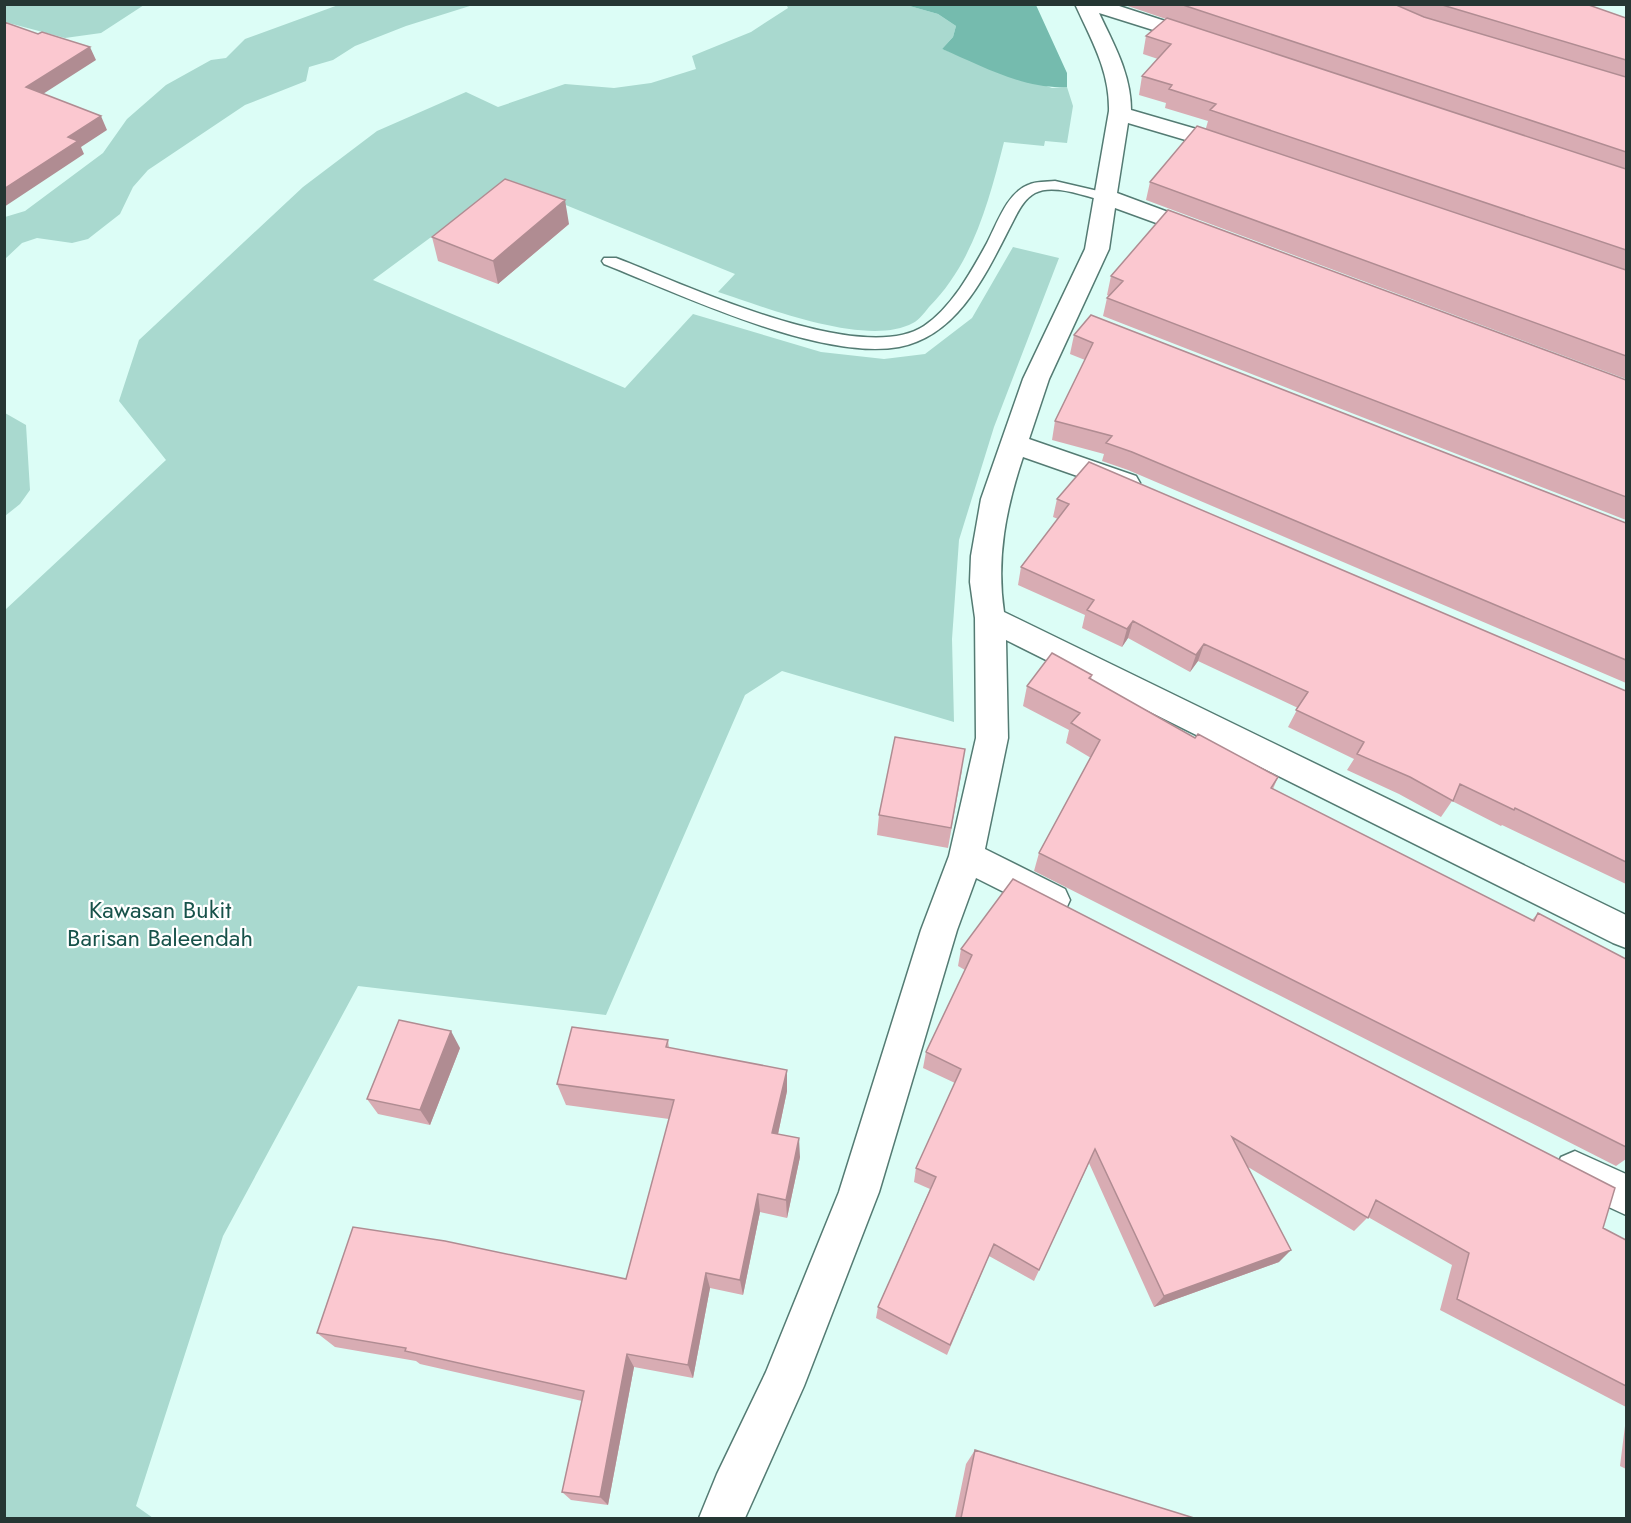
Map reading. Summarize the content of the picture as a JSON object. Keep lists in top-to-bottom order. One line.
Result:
{"parks":["Kawasan Bukit Barisan Baleendah"]}
